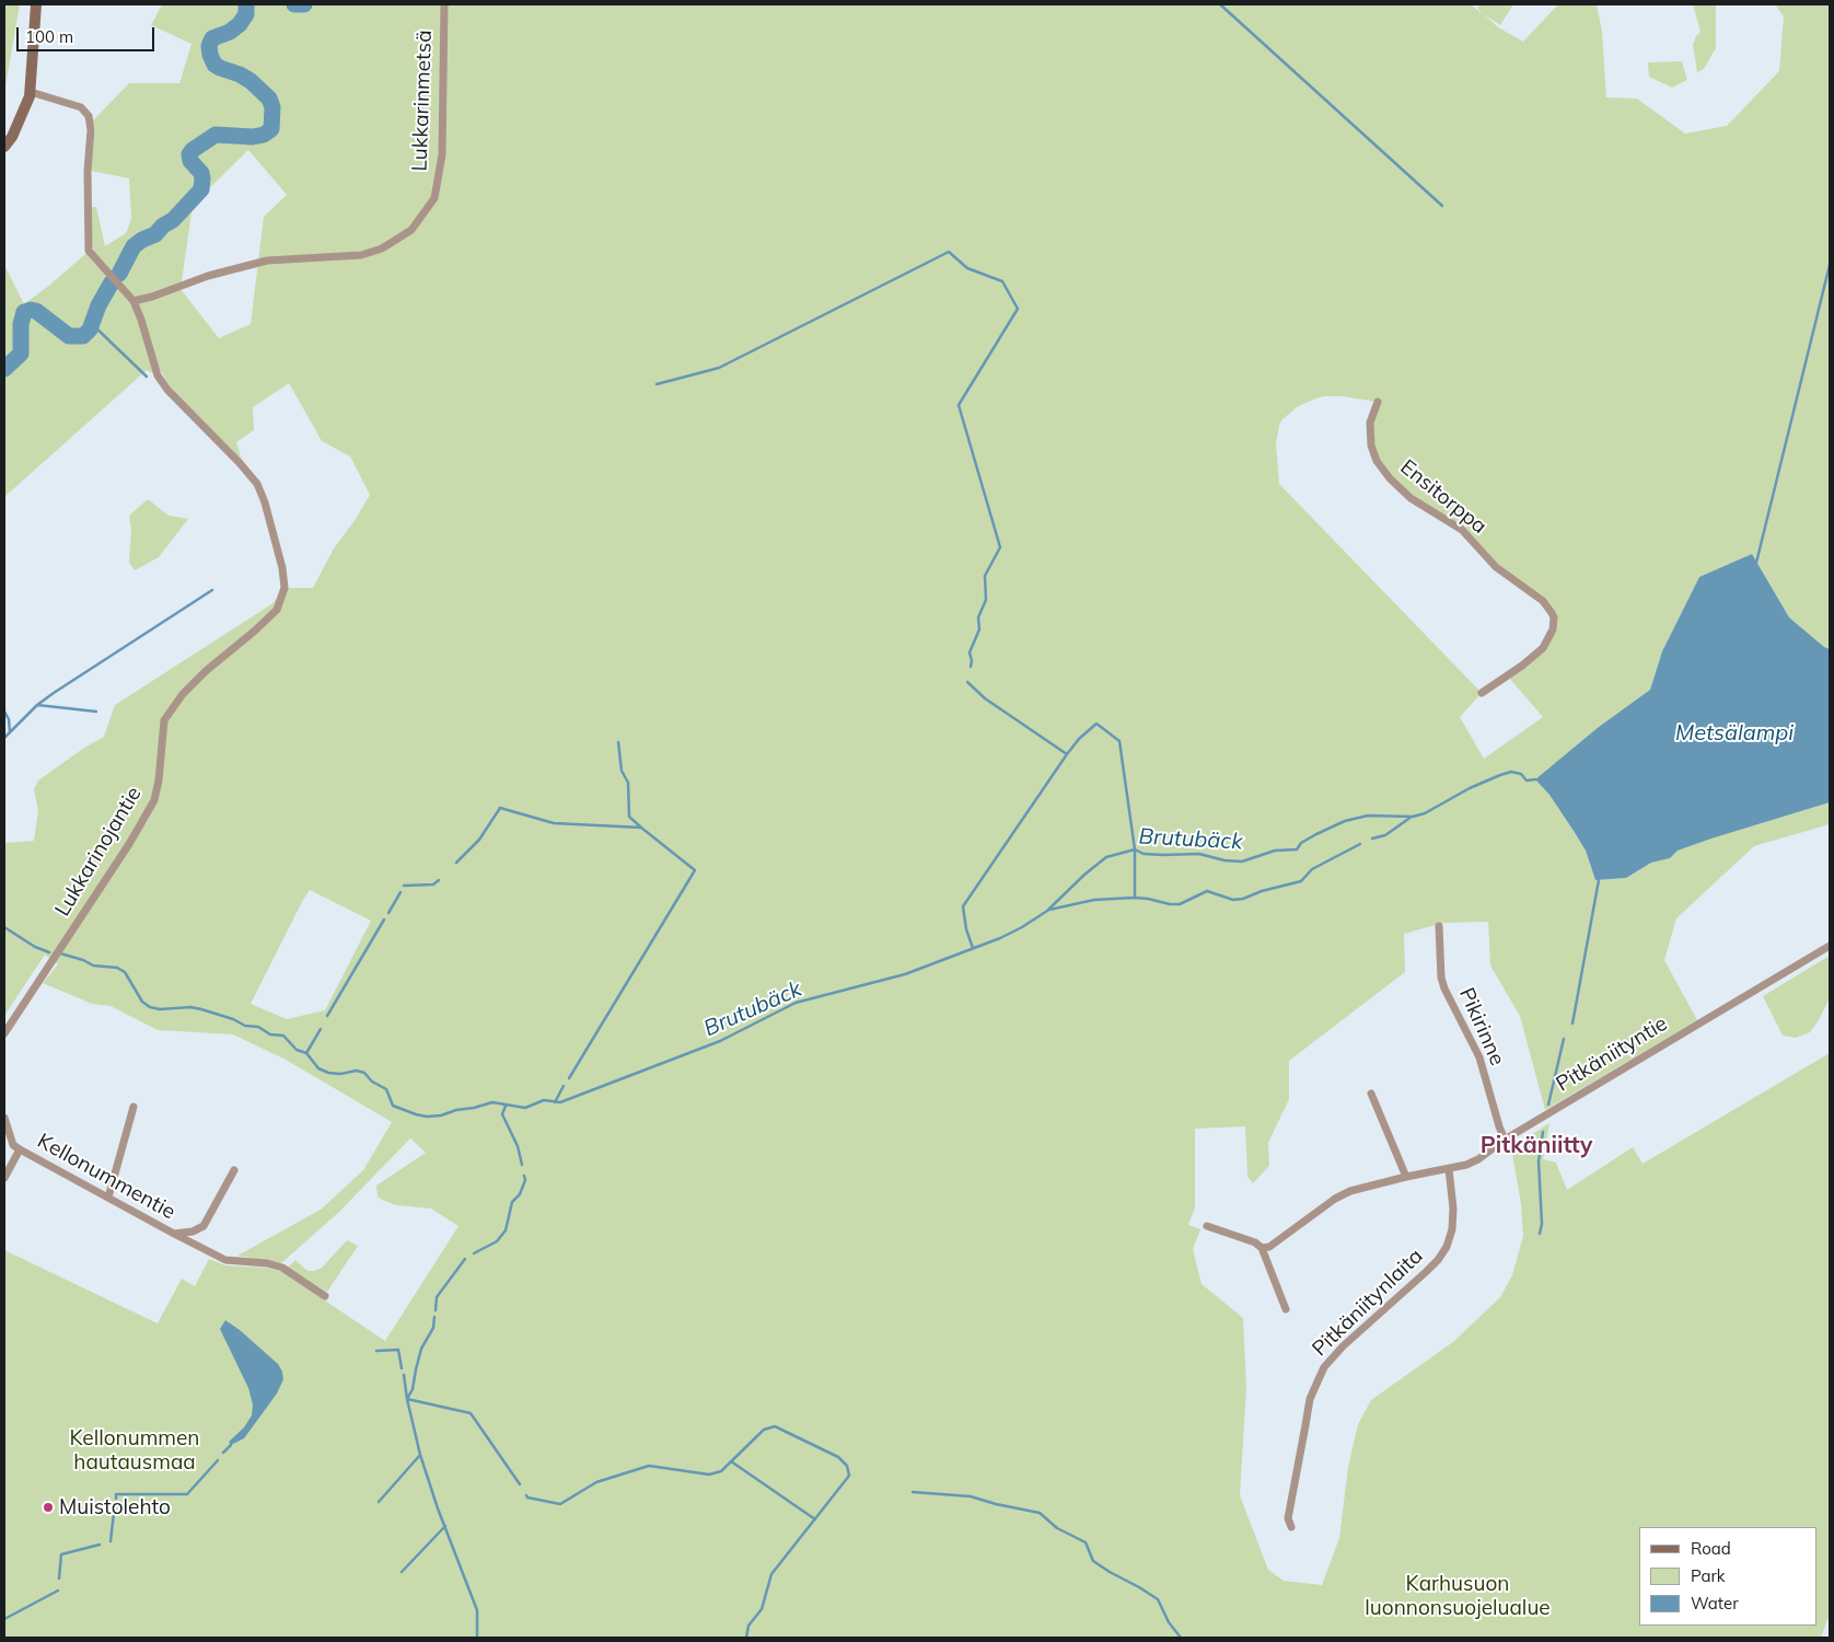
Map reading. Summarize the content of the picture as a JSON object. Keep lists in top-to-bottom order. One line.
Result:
{"streets":{"street":["Lukkarinmetsä","Ensitorppa","Lukkarinojantie","Pikirinne","Pitkäniityntie","Kellonummentie","Pitkäniitynlaita"]},"crossings":[["Lukkarinmetsä","Lukkarinojantie"],["Pikirinne","Pitkäniityntie"],["Pitkäniityntie","Pitkäniitynlaita"]],"districts":["Pitkäniitty"],"water":["Metsälampi","Brutubäck"],"parks":["Kellonummen hautausmaa","Karhusuon luonnonsuojelualue"],"places":["Muistolehto"],"legend":["Road","Park","Water"],"scale_bar":"100 m"}
